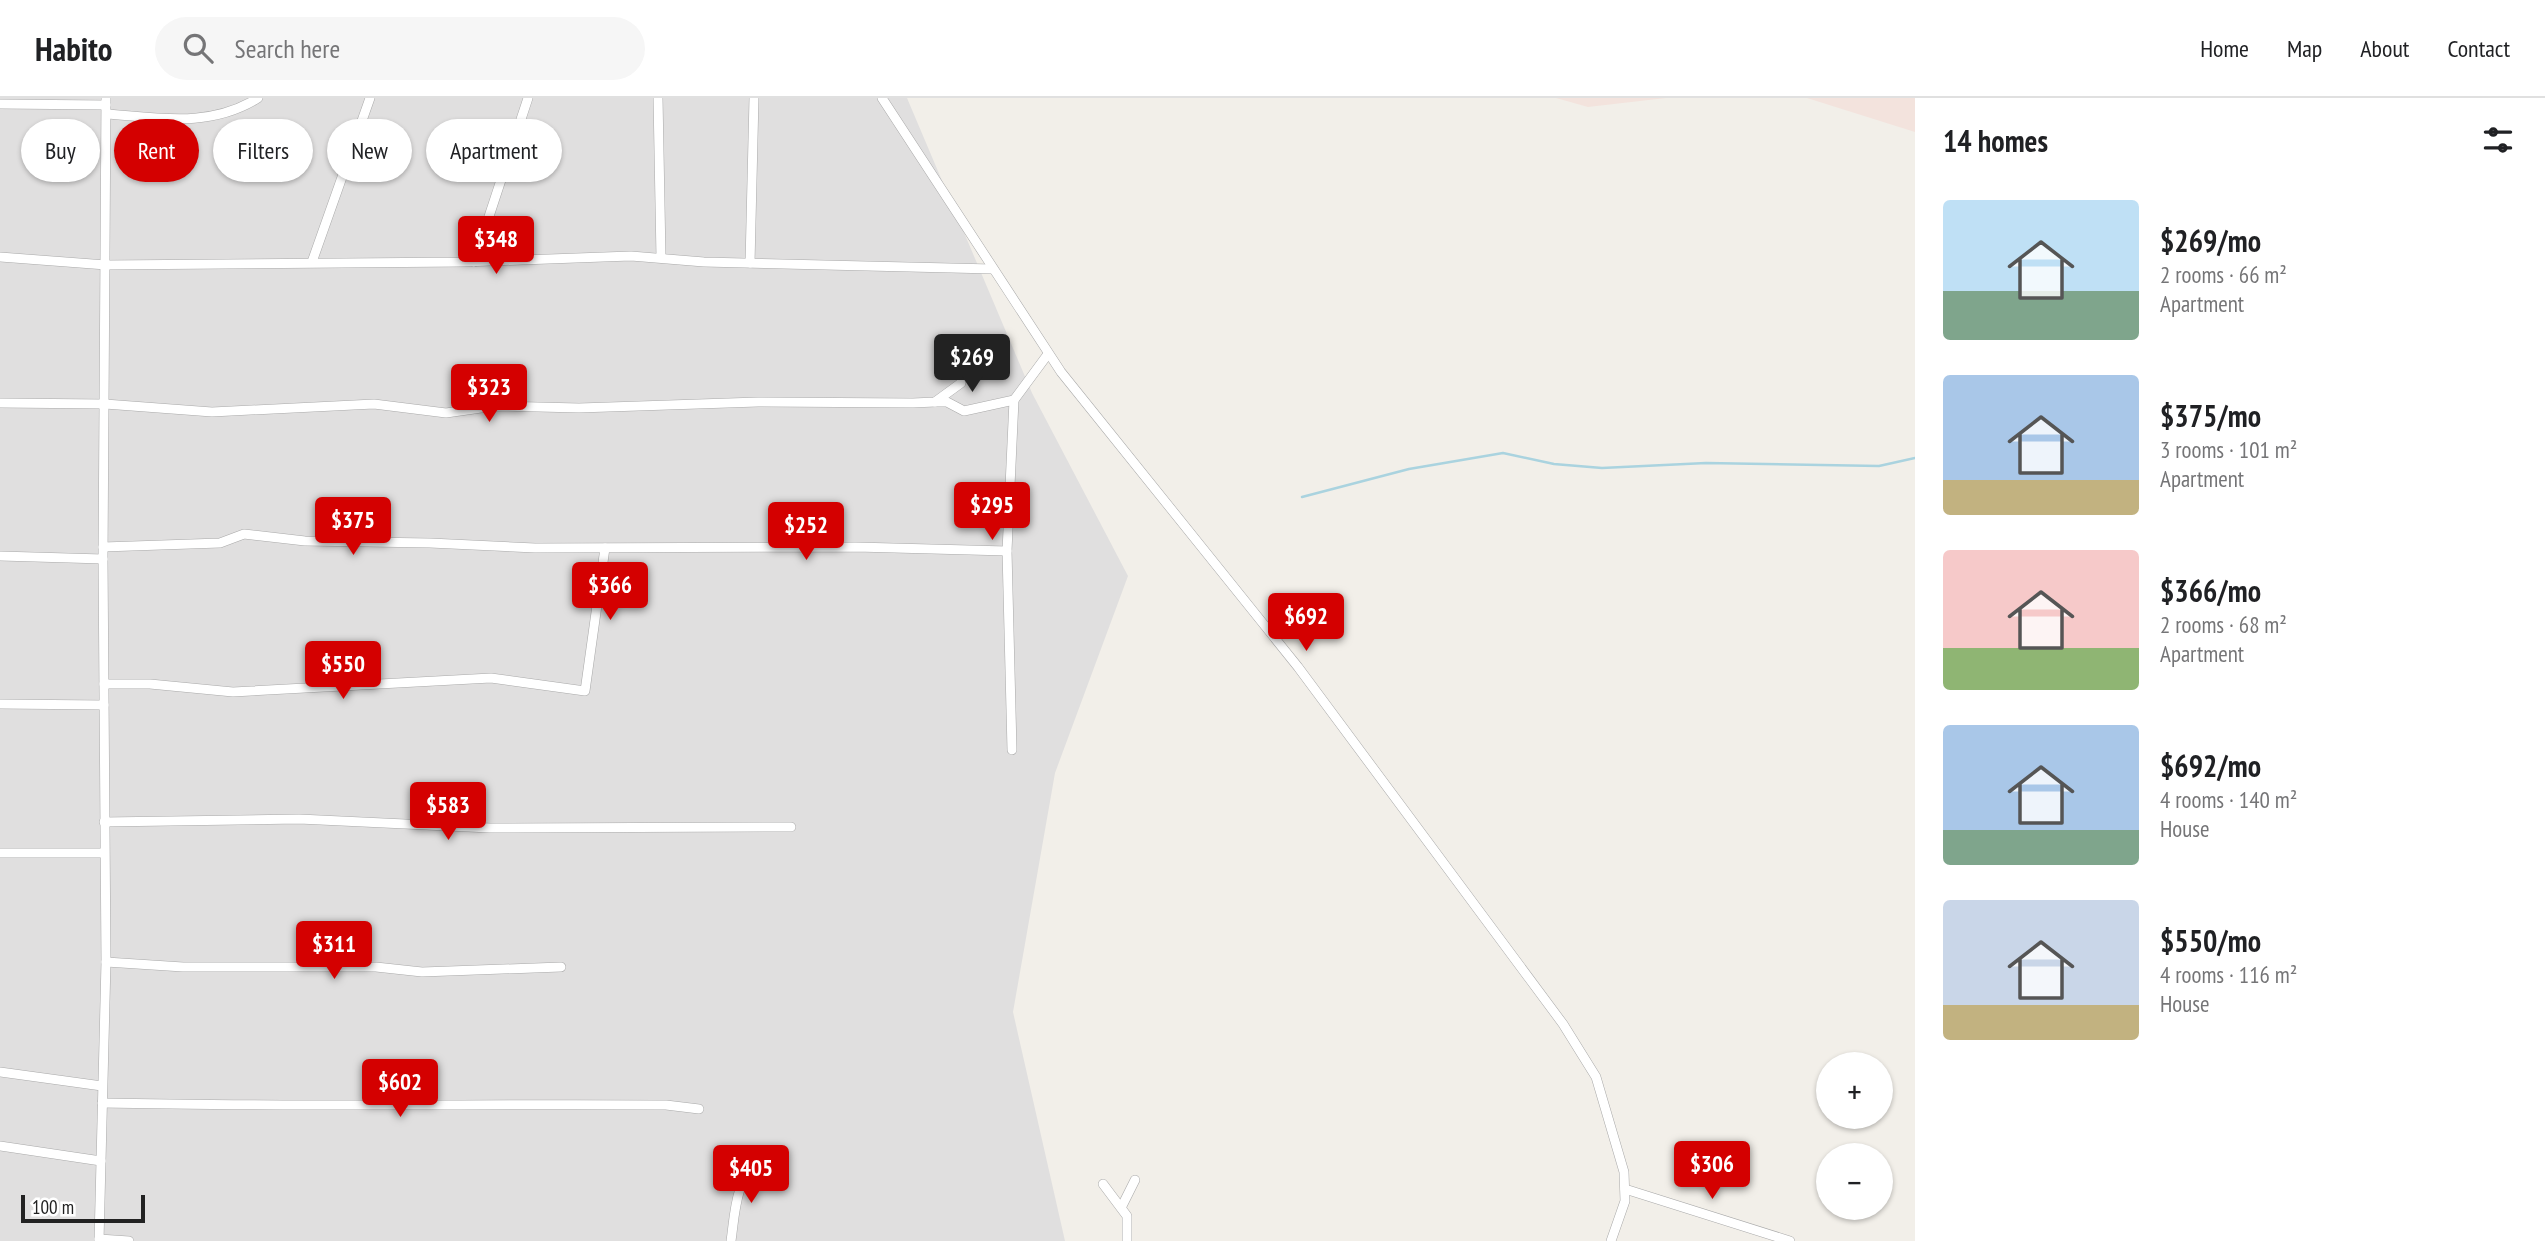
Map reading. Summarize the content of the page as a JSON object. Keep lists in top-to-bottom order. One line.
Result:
{"scale_bar":"100 m","page":{"header":"Habito","search":"Search here","nav":["Home","Map","About","Contact"],"heading":"14 homes","chip":["Buy","Rent","Filters","New","Apartment"],"list":[{"name":"$269/mo","note":"2 rooms · 66 m² · Apartment"},{"name":"$375/mo","note":"3 rooms · 101 m² · Apartment"},{"name":"$366/mo","note":"2 rooms · 68 m² · Apartment"},{"name":"$692/mo","note":"4 rooms · 140 m² · House"},{"name":"$550/mo","note":"4 rooms · 116 m² · House"}],"price":["$348","$269","$323","$295","$375","$252","$366","$692","$550","$583","$311","$602","$306","$405"],"map_buttons":["+","−"],"scale":"100 m"}}
